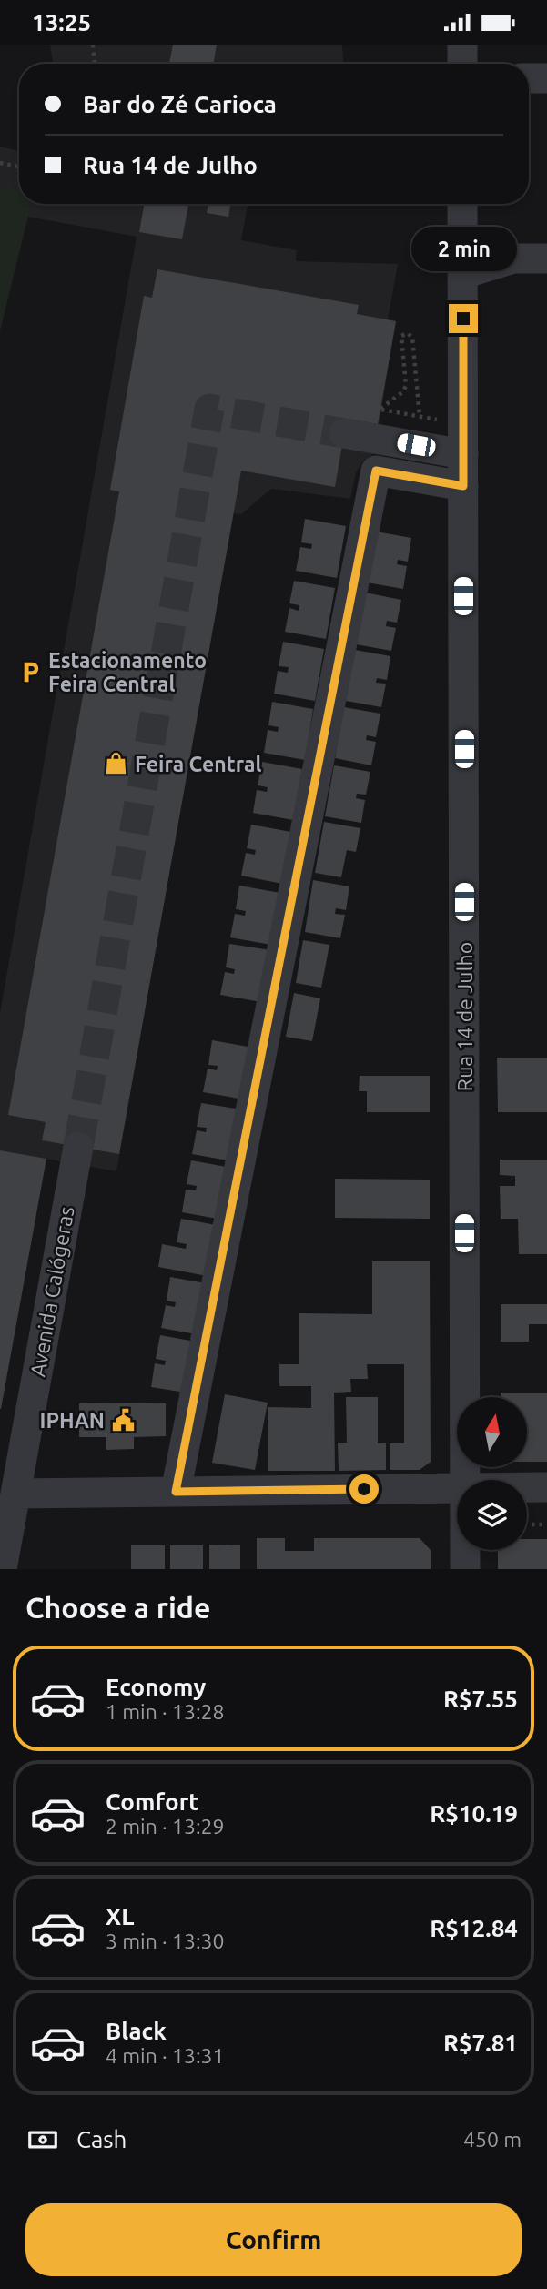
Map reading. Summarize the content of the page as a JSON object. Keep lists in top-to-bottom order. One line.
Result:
{"streets":{"street":["Rua 14 de Julho","Avenida Calógeras"]},"places":{"parking":["Estacionamento Feira Central"],"shop":["Feira Central"],"public building":["IPHAN"]},"north":"top","page":{"status":"13:25","banner":["Bar do Zé Carioca","Rua 14 de Julho"],"bubble":"2 min","heading":"Choose a ride","list":[{"name":"Economy","note":"1 min · 13:28","value":"R$7.55"},{"name":"Comfort","note":"2 min · 13:29","value":"R$10.19"},{"name":"XL","note":"3 min · 13:30","value":"R$12.84"},{"name":"Black","note":"4 min · 13:31","value":"R$7.81"}],"pay":["Cash","450 m"],"buttons":"Confirm"}}
